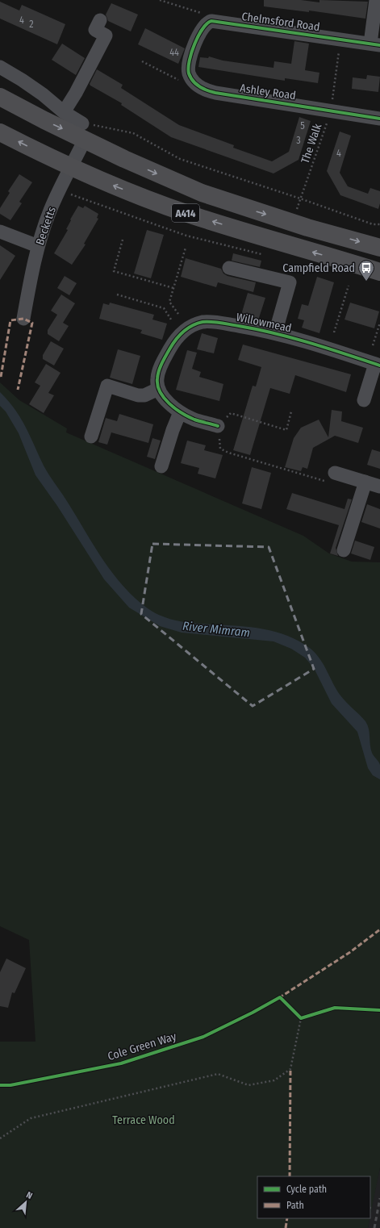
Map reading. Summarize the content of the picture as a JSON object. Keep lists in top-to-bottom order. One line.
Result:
{"streets":{"highway":["A414"],"street":["Chelmsford Road","Ashley Road","Becketts","Willowmead"],"path":["The Walk"],"cycle path":["Cole Green Way"]},"crossings":[["Chelmsford Road","The Walk"],["Ashley Road","The Walk"],["A414","Becketts"]],"water":["River Mimram"],"parks":["Terrace Wood"],"places":{"bus stop":["Campfield Road"]},"house_numbers":["4","2","44","5","3","4"],"legend":["Cycle path","Path"],"north":"top right"}
